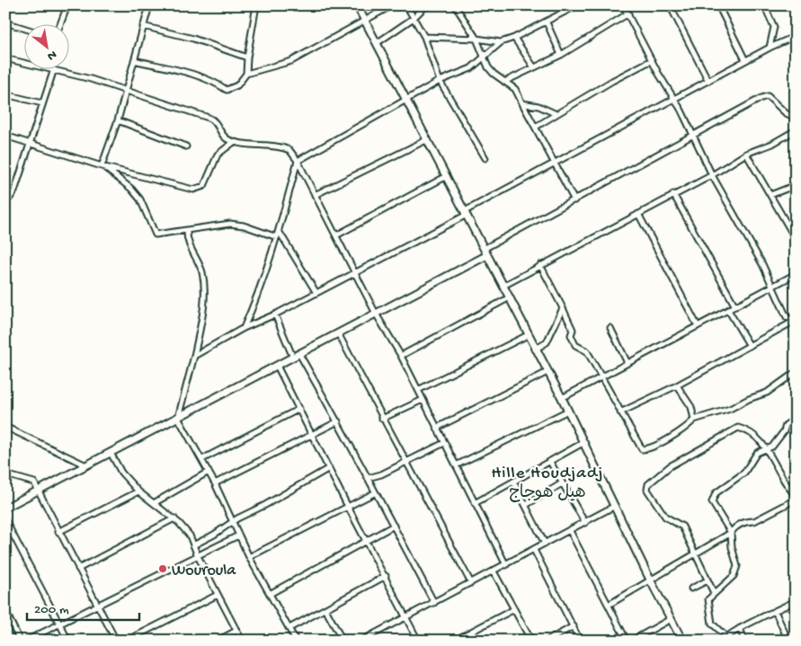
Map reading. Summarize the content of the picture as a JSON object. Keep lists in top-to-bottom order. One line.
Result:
{"districts":["Hille Houdjadj هيل هوجاج"],"places":["Wouroula"],"scale_bar":"200 m","north":"bottom right"}
